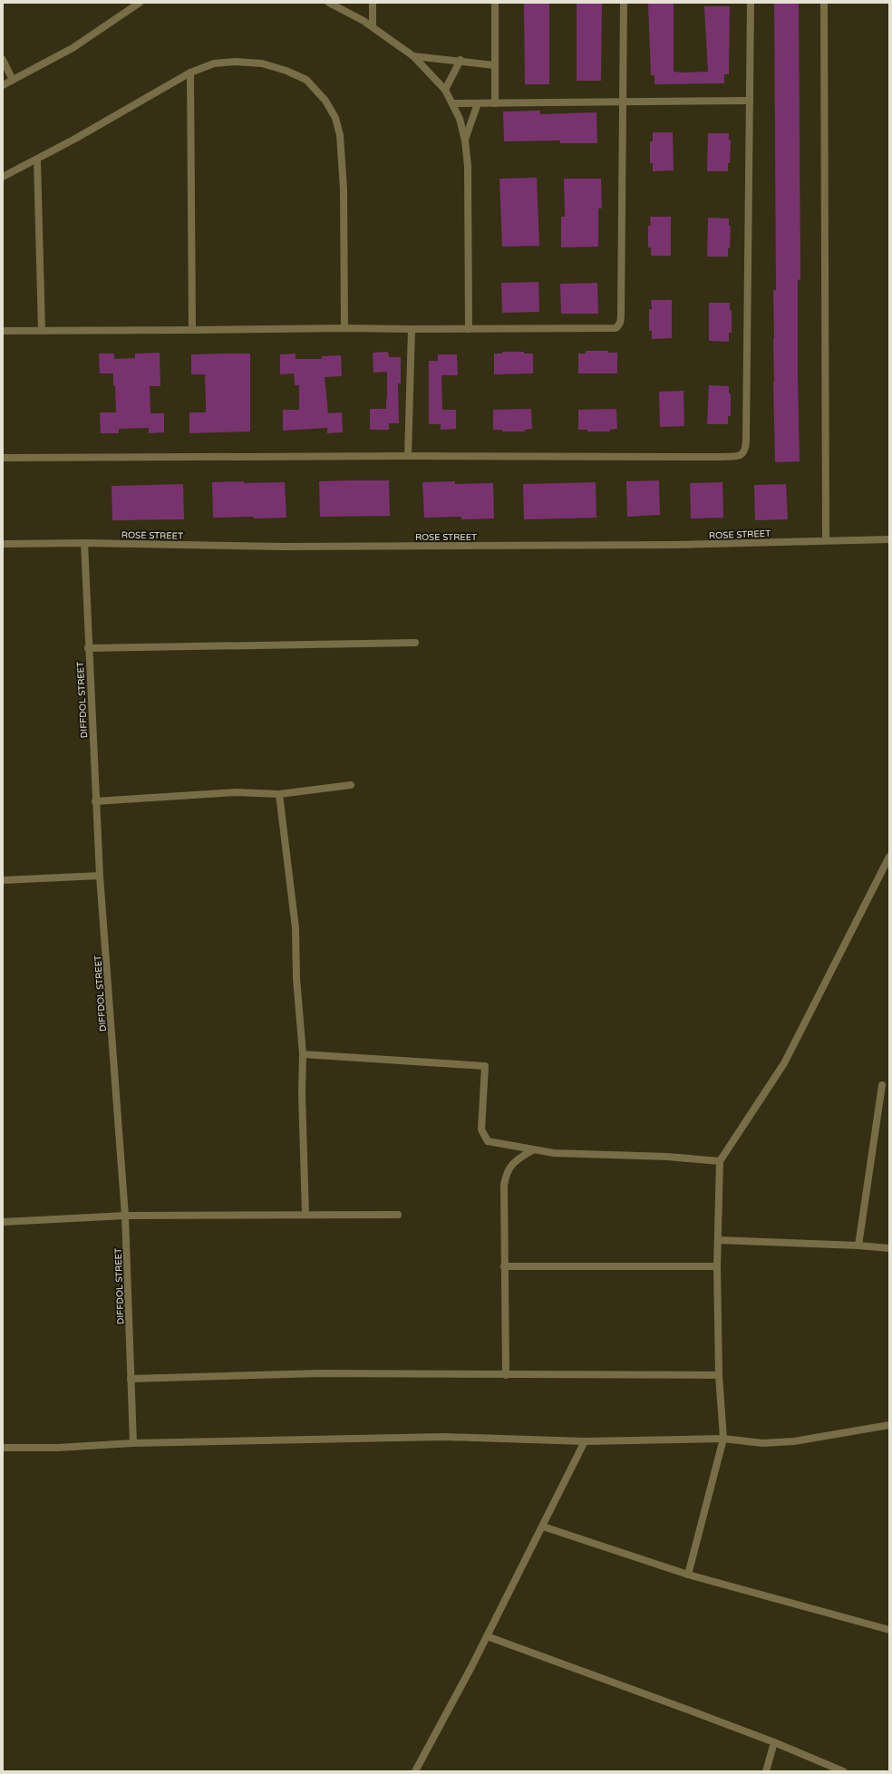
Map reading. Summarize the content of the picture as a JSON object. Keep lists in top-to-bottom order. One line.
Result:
{"streets":{"street":["ROSE STREET","DIFFDOL STREET"]},"crossings":[["ROSE STREET","DIFFDOL STREET"]]}
